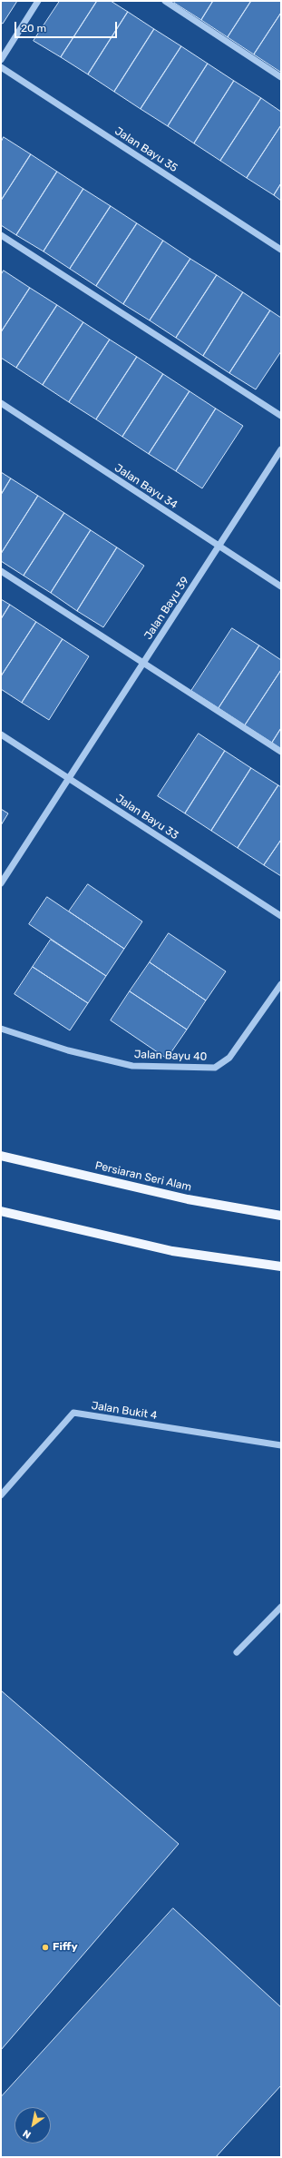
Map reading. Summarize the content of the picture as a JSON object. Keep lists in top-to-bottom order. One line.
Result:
{"streets":{"main road":["Persiaran Seri Alam"],"street":["Jalan Bayu 35","Jalan Bayu 34","Jalan Bayu 39","Jalan Bayu 33","Jalan Bayu 40","Jalan Bukit 4"]},"crossings":[["Jalan Bayu 34","Jalan Bayu 39"],["Jalan Bayu 39","Jalan Bayu 33"]],"places":["Fiffy"],"scale_bar":"20 m","north":"bottom left"}
